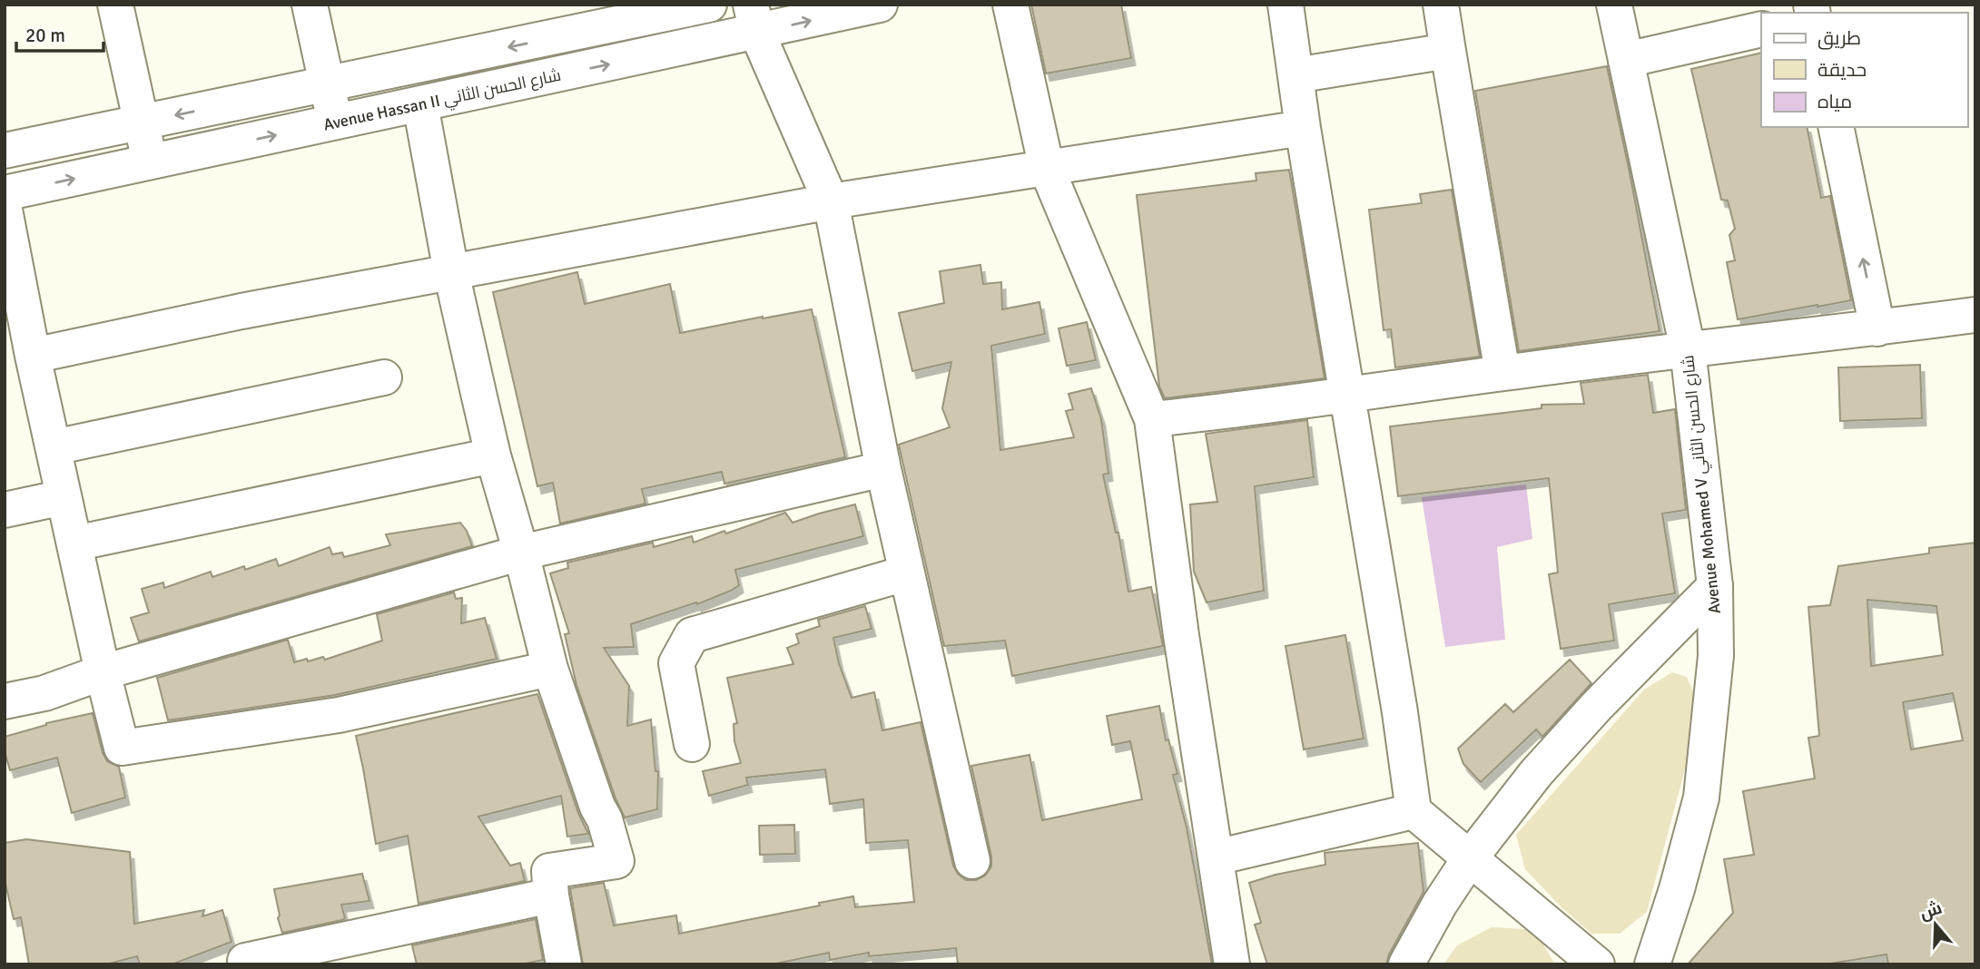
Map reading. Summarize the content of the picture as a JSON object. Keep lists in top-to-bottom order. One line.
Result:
{"streets":{"street":["Avenue Hassan II شارع الحسن الثاني","Avenue Mohamed V شارع الحسن الثاني"]},"legend":["طريق","حديقة","مياه"],"scale_bar":"20 m","north":"top"}
